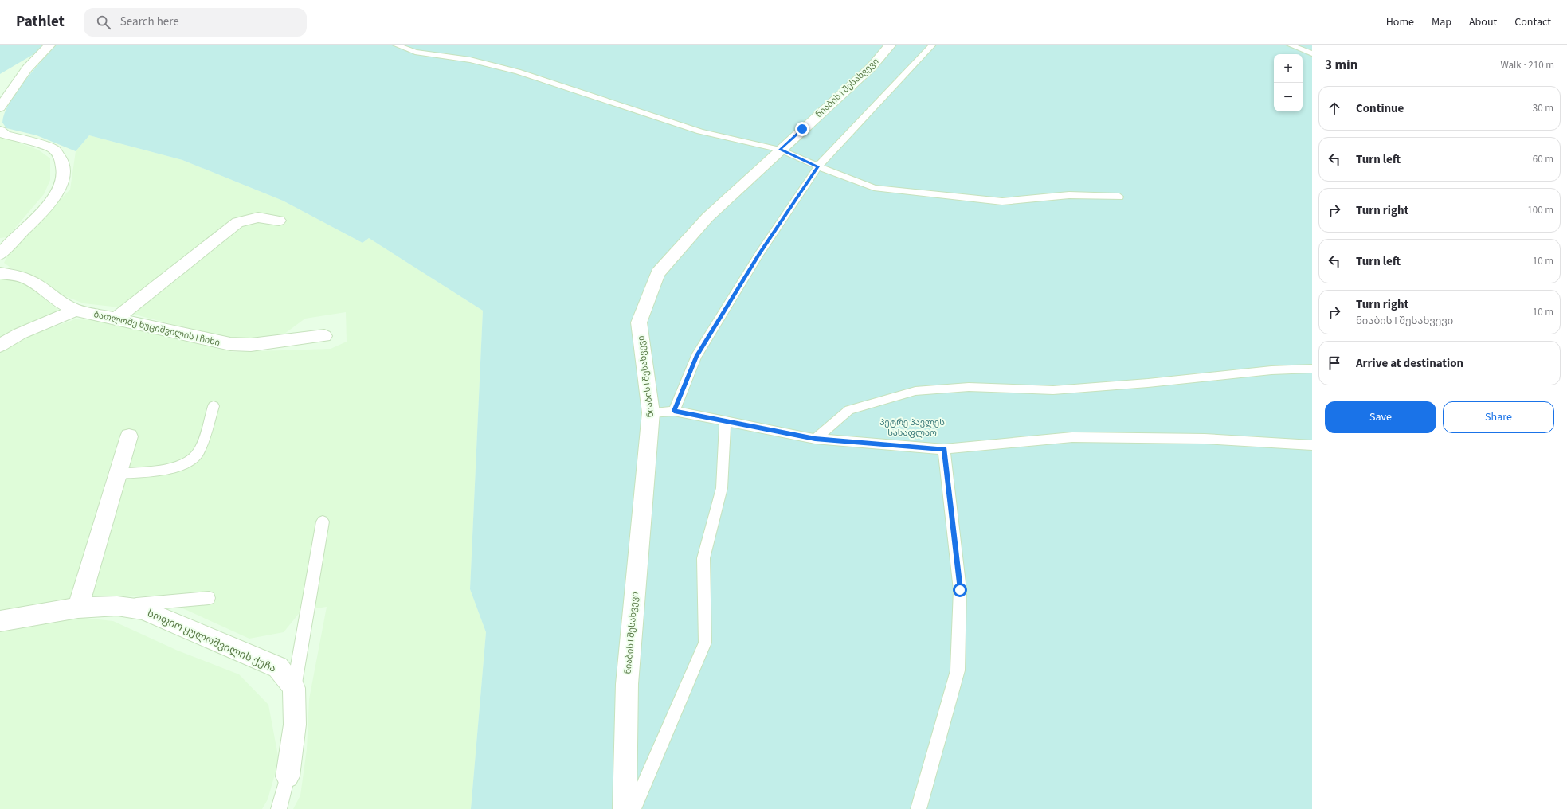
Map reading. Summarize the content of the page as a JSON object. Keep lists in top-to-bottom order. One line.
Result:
{"streets":{"street":["ნიაბის I შესახვევი","ბათლომე ხუციშვილის I ჩიხი","სოფიო ყულოშვილის ქუჩა"]},"parks":["პეტრე პავლეს სასაფლაო"],"page":{"header":"Pathlet","search":"Search here","nav":["Home","Map","About","Contact"],"heading":["3 min","Walk · 210 m"],"map_buttons":["+","−"],"list":[["Continue","30 m"],["Turn left","60 m"],["Turn right","100 m"],["Turn left","10 m"],["Turn right","ნიაბის I შესახვევი","10 m"],"Arrive at destination"],"buttons":["Save","Share"]}}
